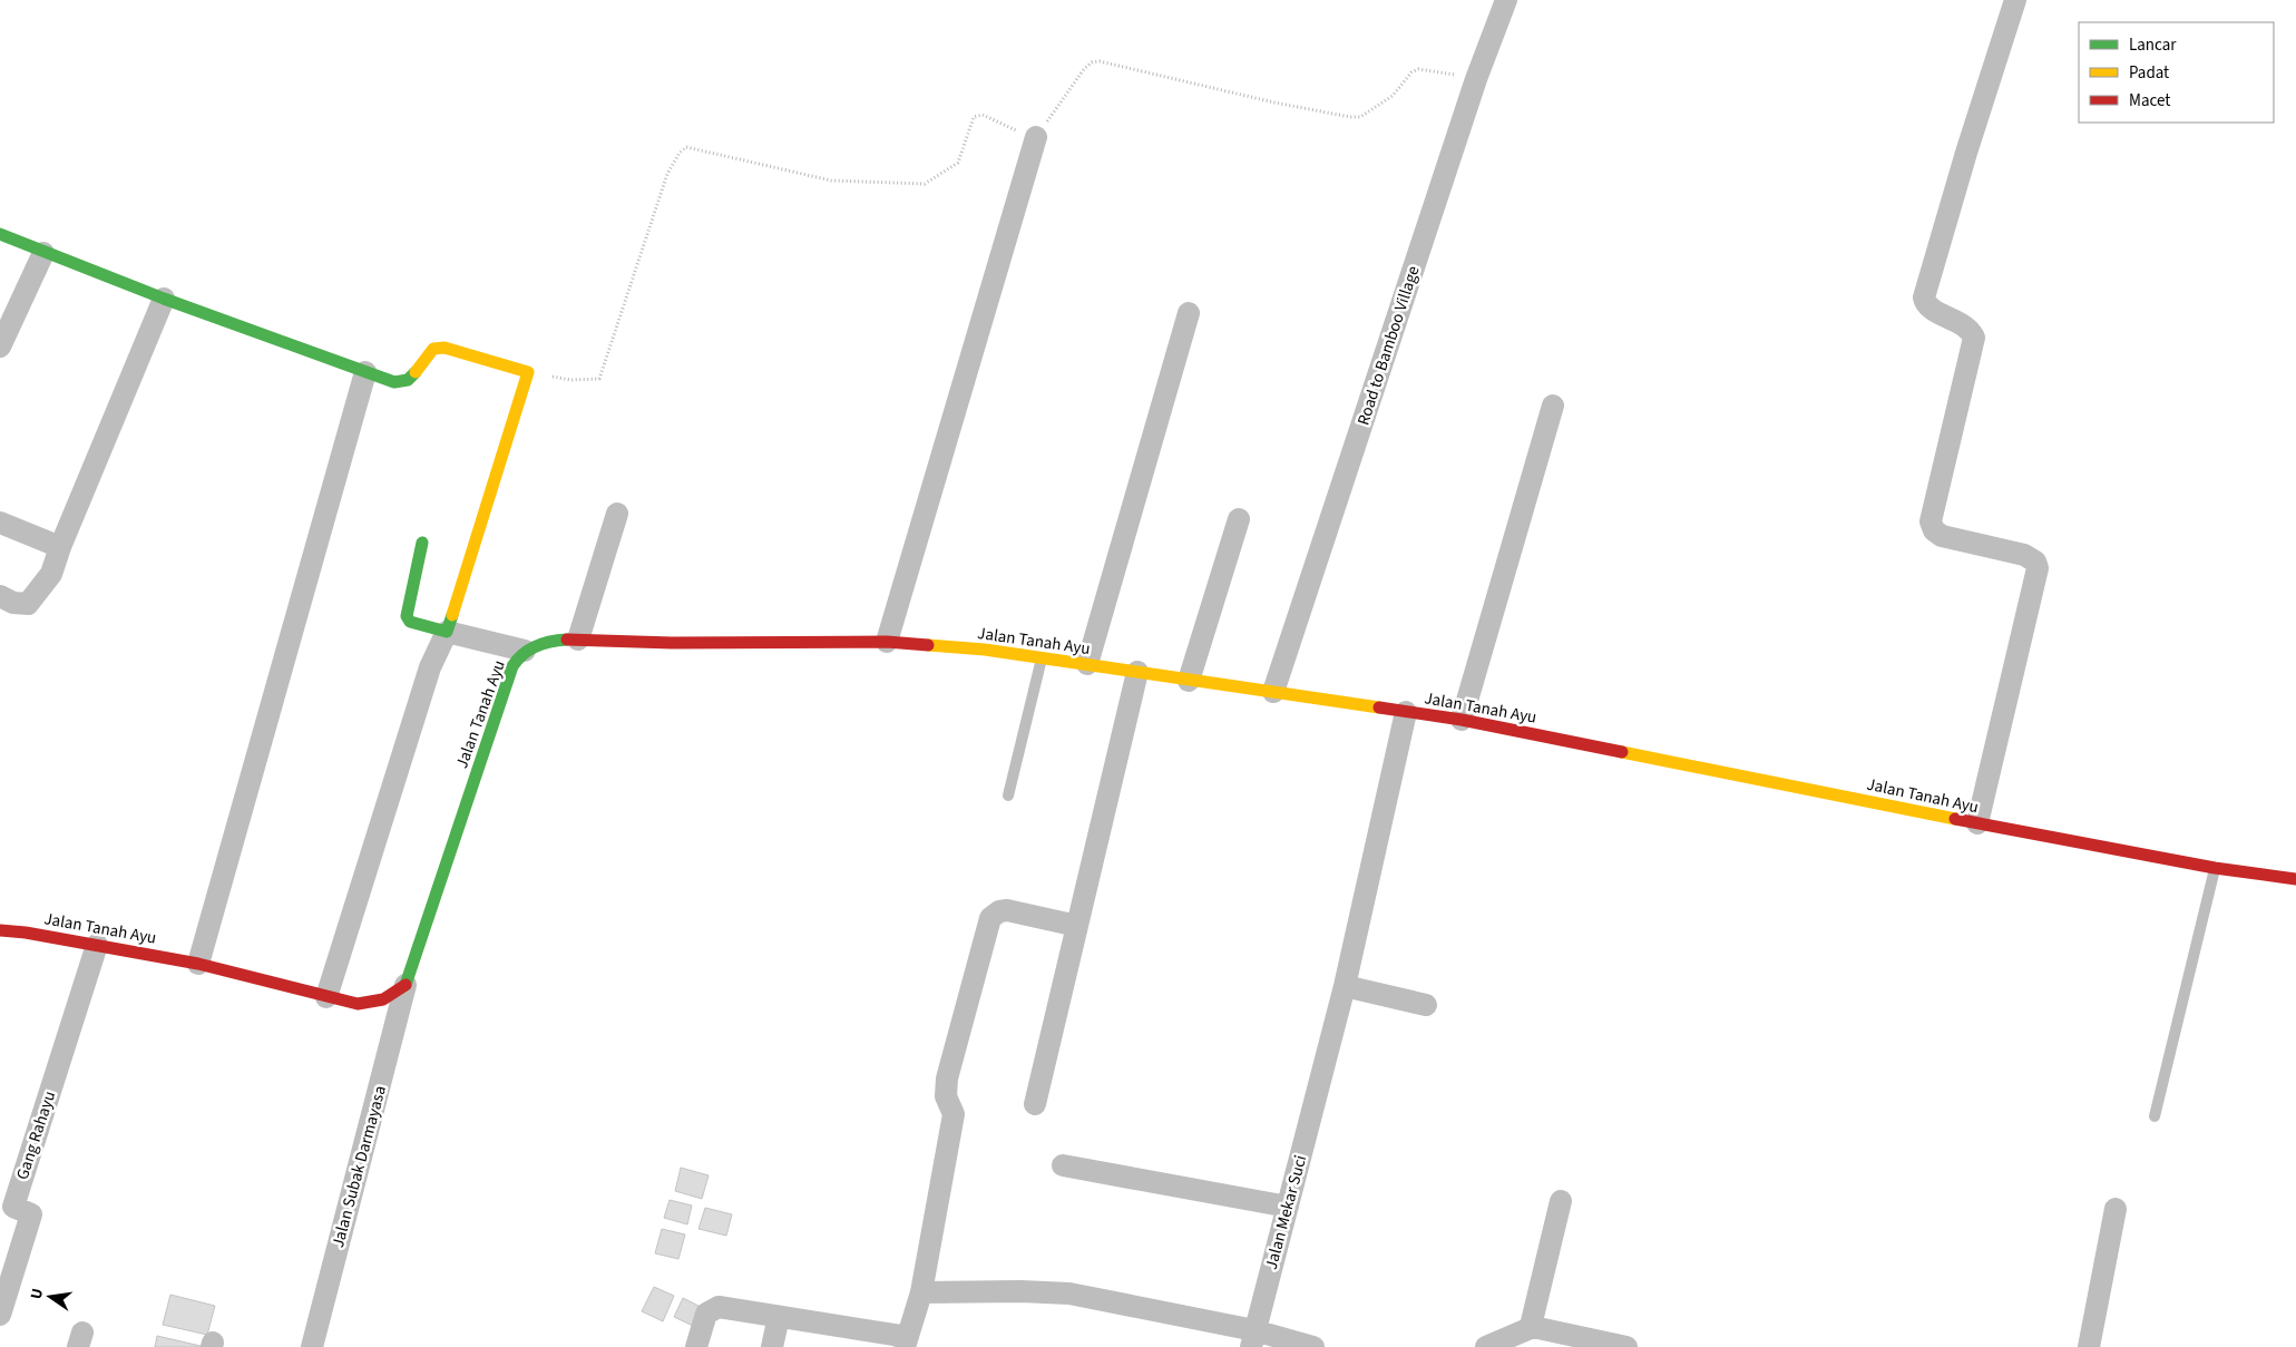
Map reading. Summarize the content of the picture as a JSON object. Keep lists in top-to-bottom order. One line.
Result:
{"streets":{"street":["Road to Bamboo Village","Jalan Tanah Ayu","Gang Rahayu","Jalan Subak Darmayasa","Jalan Mekar Suci"]},"crossings":[["Road to Bamboo Village","Jalan Tanah Ayu"],["Jalan Tanah Ayu","Gang Rahayu"],["Jalan Tanah Ayu","Jalan Subak Darmayasa"],["Jalan Tanah Ayu","Jalan Mekar Suci"]],"legend":["Lancar","Padat","Macet"],"north":"left"}
